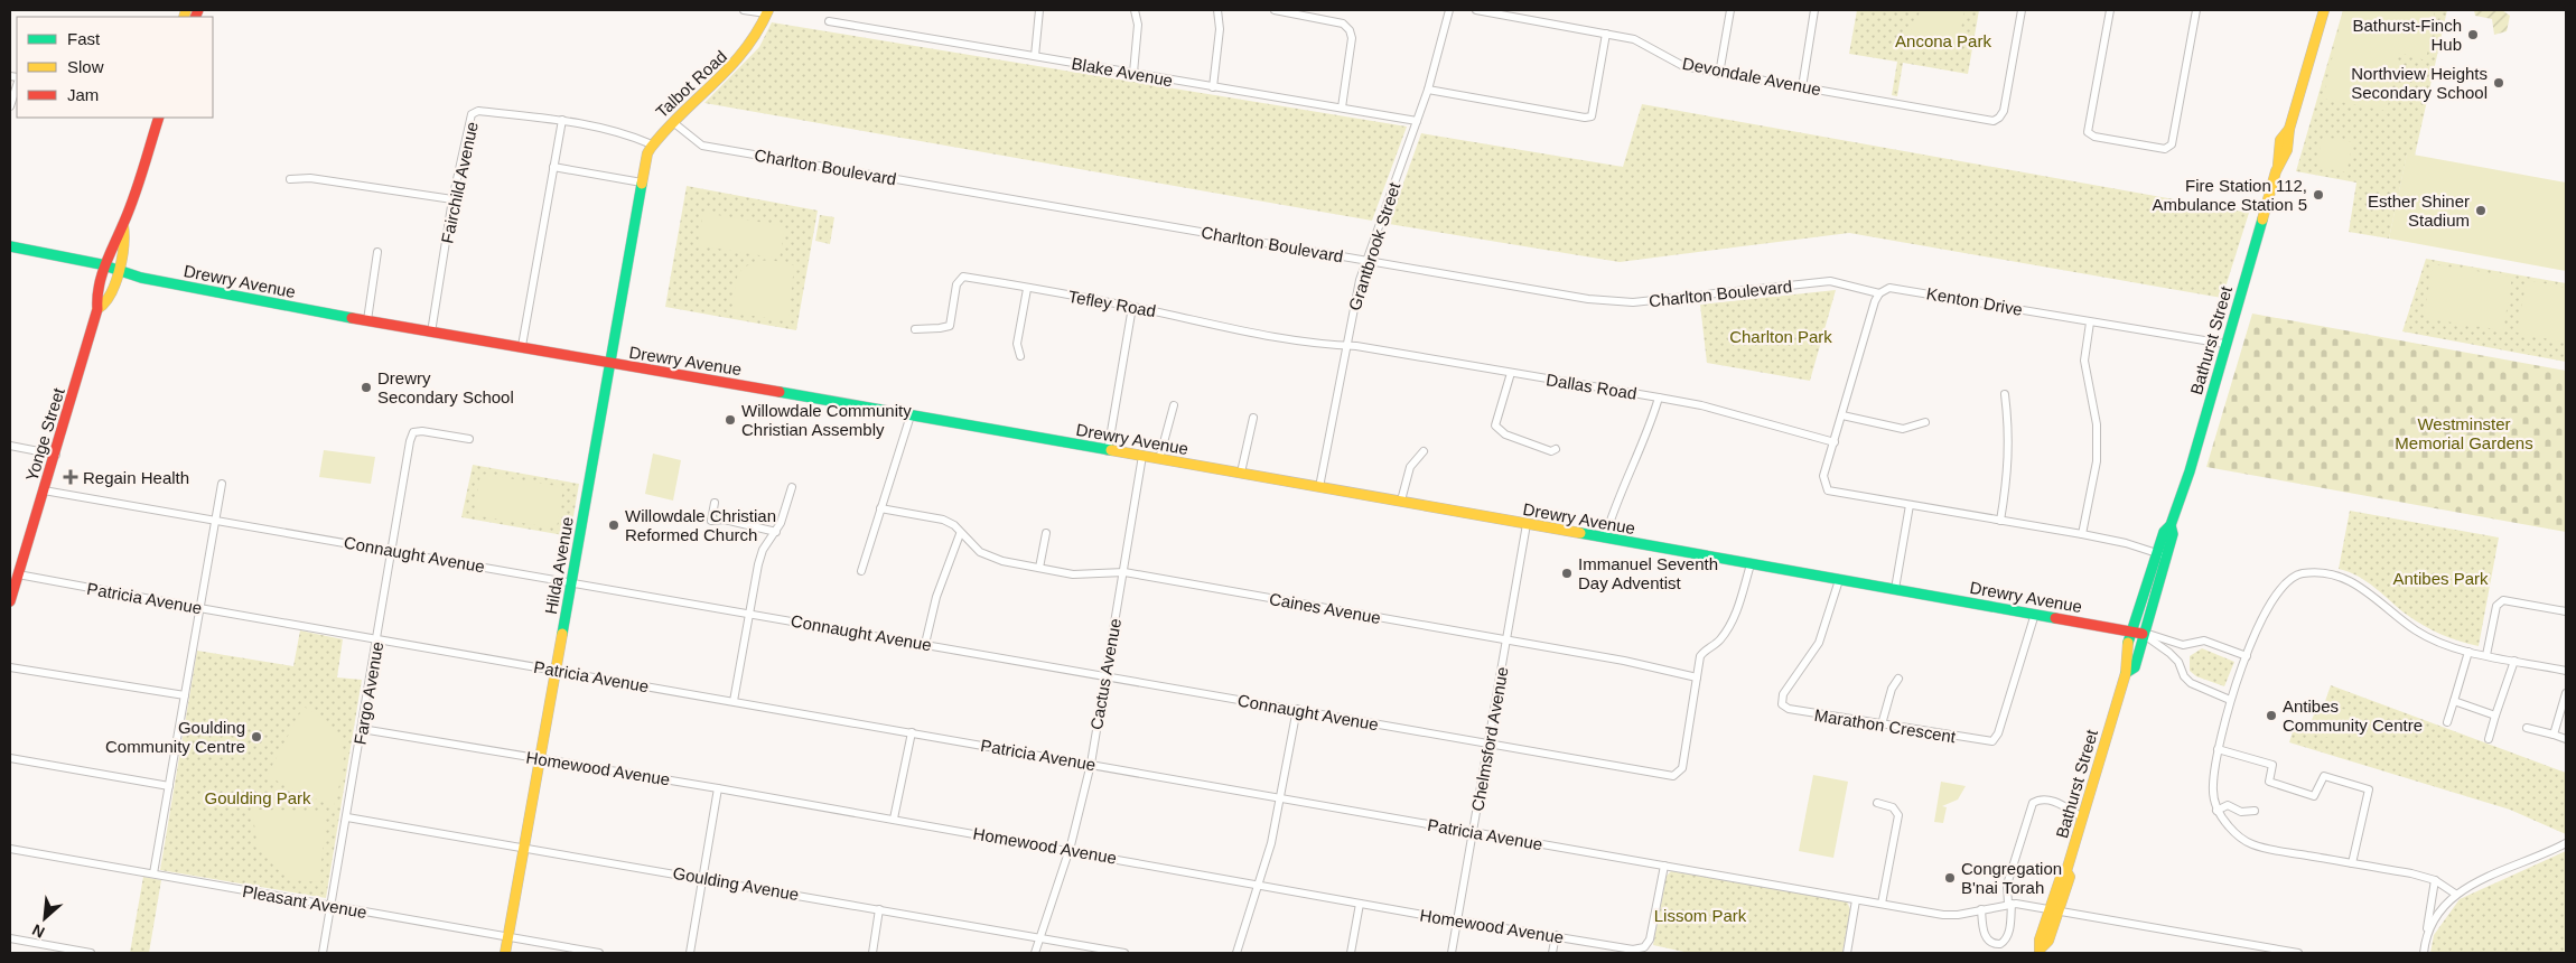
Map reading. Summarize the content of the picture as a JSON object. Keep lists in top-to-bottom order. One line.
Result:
{"streets":{"street":["Blake Avenue","Devondale Avenue","Talbot Road","Charlton Boulevard","Fairchild Avenue","Grantbrook Street","Drewry Avenue","Kenton Drive","Tefley Road","Bathurst Street","Dallas Road","Yonge Street","Connaught Avenue","Hilda Avenue","Patricia Avenue","Caines Avenue","Cactus Avenue","Fargo Avenue","Marathon Crescent","Chelmsford Avenue","Homewood Avenue","Goulding Avenue","Pleasant Avenue"]},"crossings":[["Blake Avenue","Grantbrook Street"],["Talbot Road","Charlton Boulevard"],["Talbot Road","Fairchild Avenue"],["Talbot Road","Hilda Avenue"],["Charlton Boulevard","Grantbrook Street"],["Charlton Boulevard","Kenton Drive"],["Fairchild Avenue","Drewry Avenue"],["Grantbrook Street","Drewry Avenue"],["Grantbrook Street","Tefley Road"],["Grantbrook Street","Dallas Road"],["Drewry Avenue","Bathurst Street"],["Drewry Avenue","Yonge Street"],["Drewry Avenue","Hilda Avenue"],["Drewry Avenue","Cactus Avenue"],["Drewry Avenue","Marathon Crescent"],["Drewry Avenue","Chelmsford Avenue"],["Kenton Drive","Bathurst Street"],["Tefley Road","Dallas Road"],["Bathurst Street","Patricia Avenue"],["Yonge Street","Connaught Avenue"],["Yonge Street","Patricia Avenue"],["Connaught Avenue","Hilda Avenue"],["Connaught Avenue","Caines Avenue"],["Connaught Avenue","Cactus Avenue"],["Connaught Avenue","Fargo Avenue"],["Connaught Avenue","Chelmsford Avenue"],["Hilda Avenue","Patricia Avenue"],["Hilda Avenue","Homewood Avenue"],["Hilda Avenue","Goulding Avenue"],["Hilda Avenue","Pleasant Avenue"],["Patricia Avenue","Cactus Avenue"],["Patricia Avenue","Fargo Avenue"],["Patricia Avenue","Chelmsford Avenue"],["Patricia Avenue","Homewood Avenue"],["Caines Avenue","Cactus Avenue"],["Caines Avenue","Chelmsford Avenue"],["Cactus Avenue","Homewood Avenue"],["Cactus Avenue","Goulding Avenue"],["Fargo Avenue","Homewood Avenue"],["Fargo Avenue","Goulding Avenue"],["Fargo Avenue","Pleasant Avenue"],["Chelmsford Avenue","Homewood Avenue"]],"parks":["Ancona Park","Charlton Park","Westminster Memorial Gardens","Antibes Park","Goulding Park","Lissom Park"],"places":{"other":["Bathurst-Finch Hub","Northview Heights Secondary School","Fire Station 112, Ambulance Station 5","Esther Shiner Stadium","Drewry Secondary School","Willowdale Community Christian Assembly","Willowdale Christian Reformed Church","Immanuel Seventh Day Adventist","Antibes Community Centre","Goulding Community Centre","Congregation B'nai Torah"],"health":["Regain Health"]},"legend":["Fast","Slow","Jam"],"north":"bottom left"}
